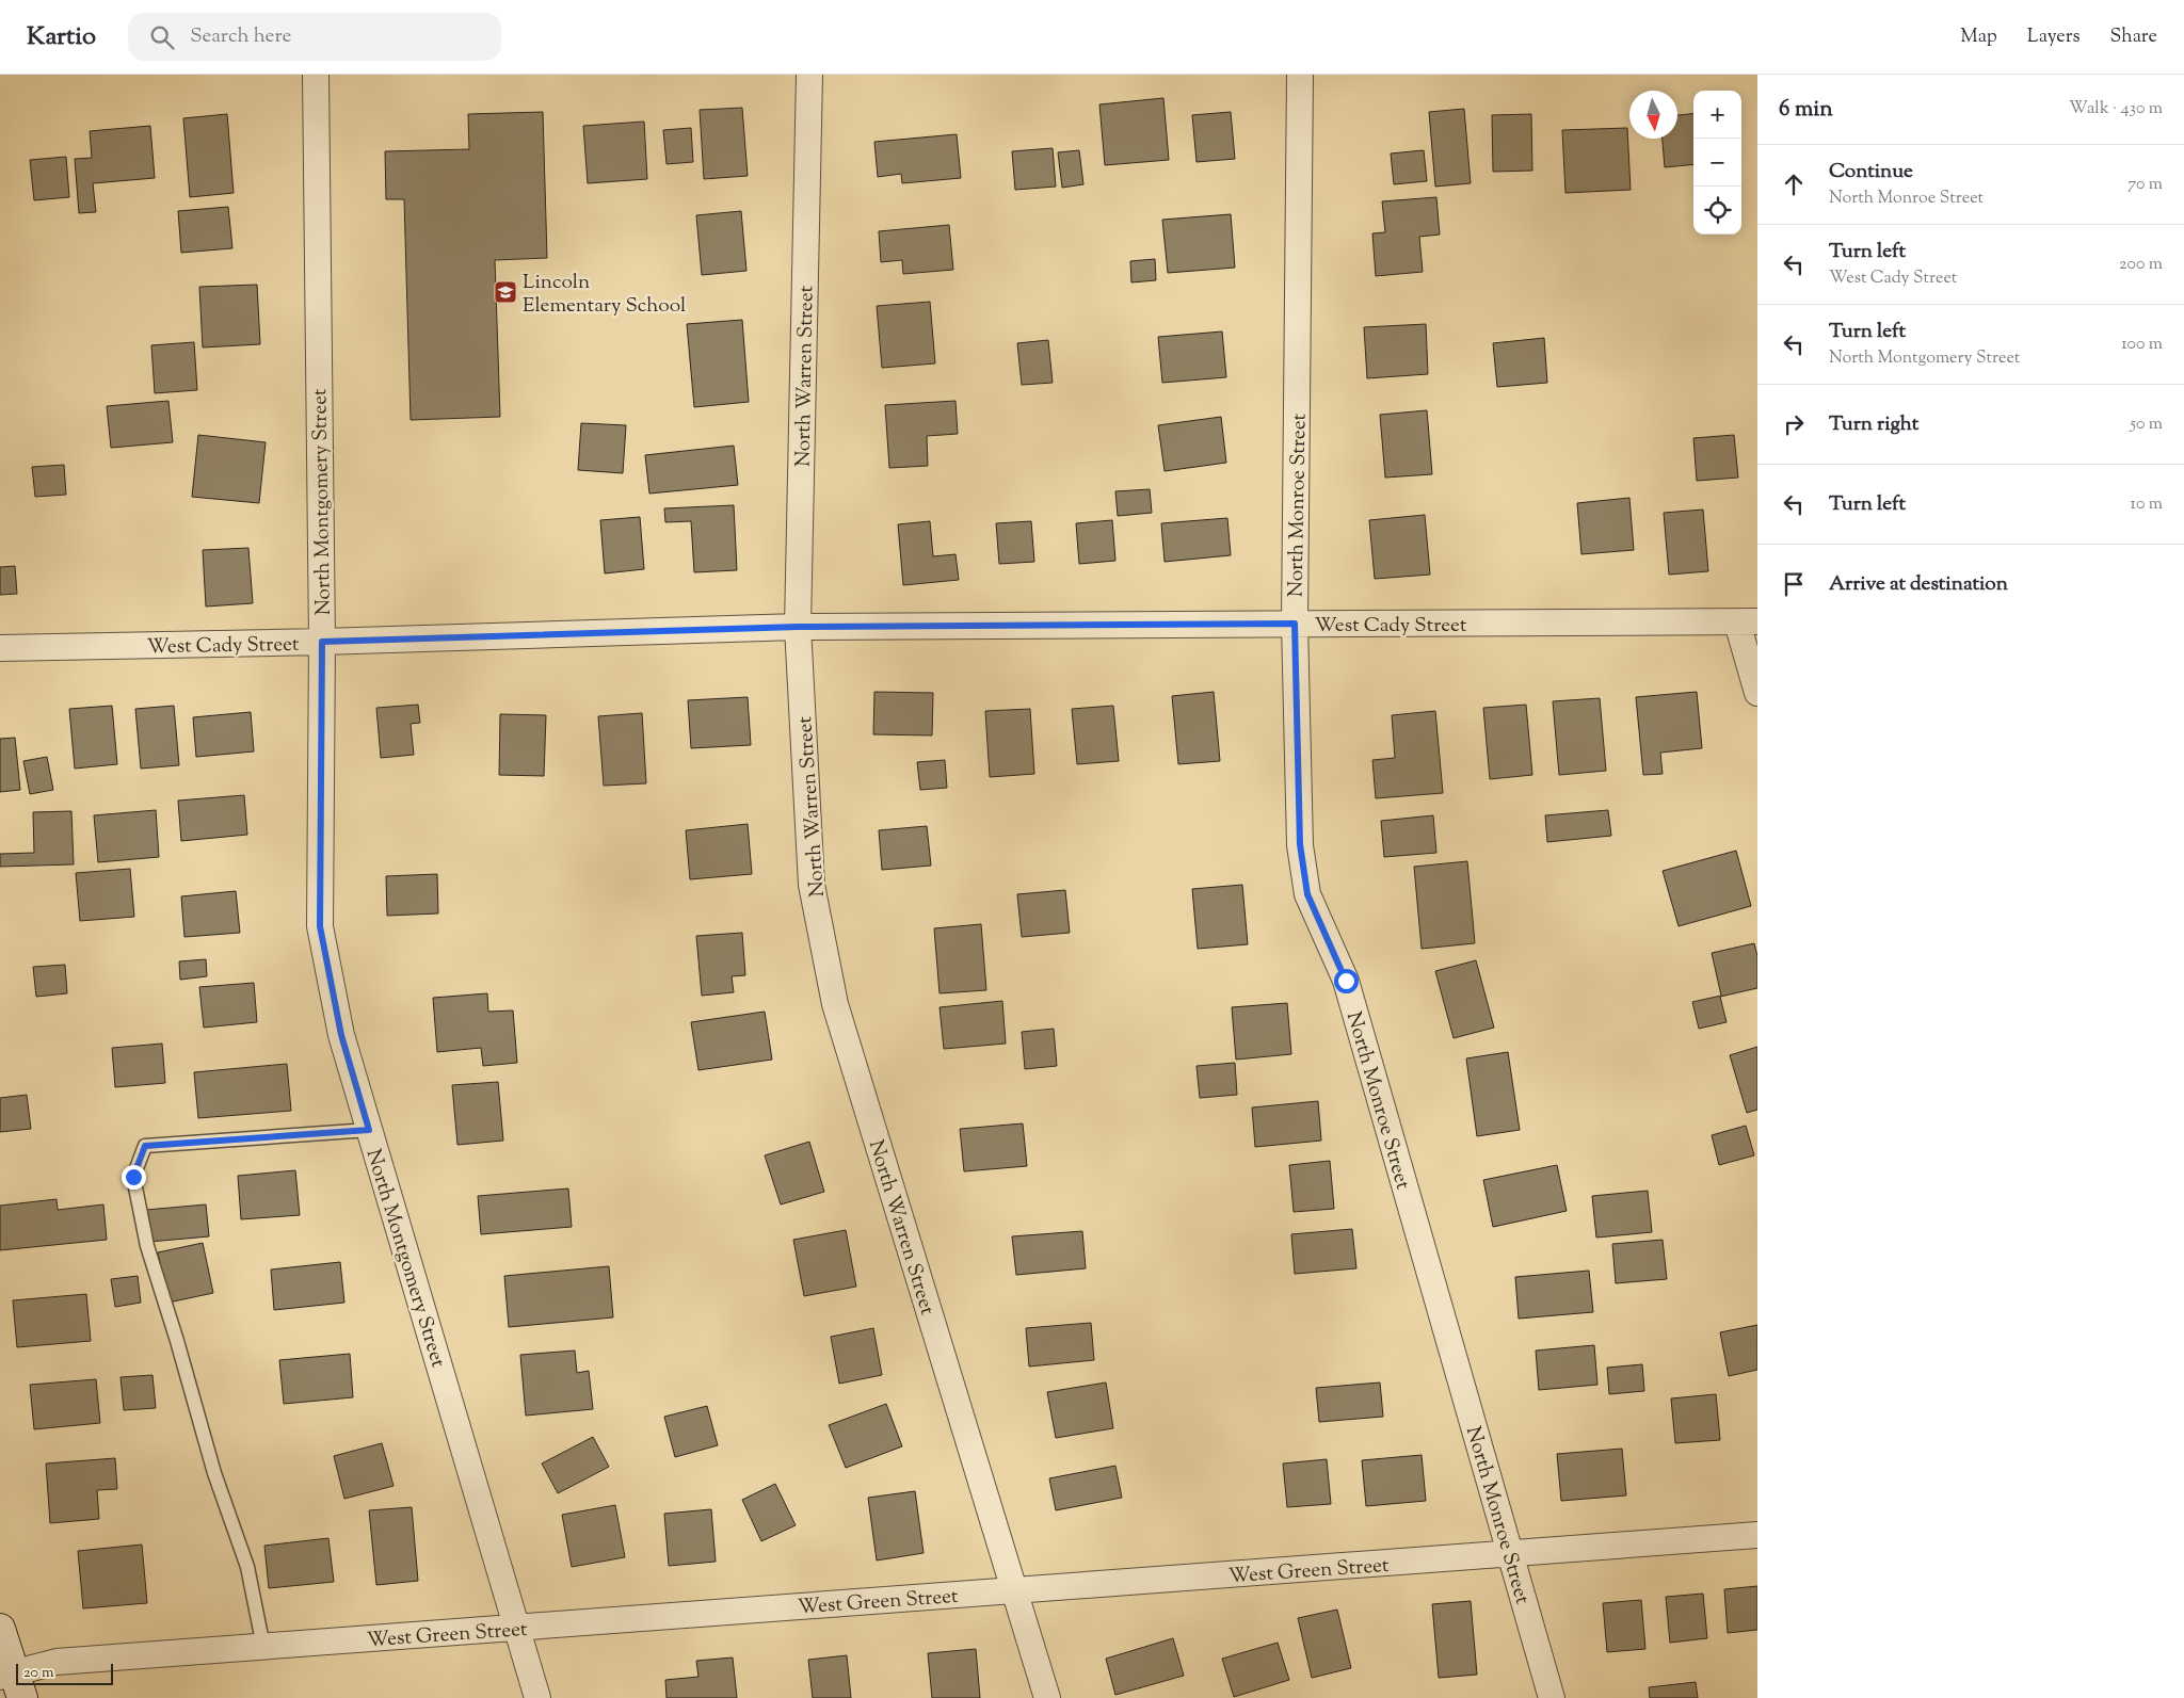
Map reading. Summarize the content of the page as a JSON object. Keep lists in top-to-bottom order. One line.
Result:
{"streets":{"street":["North Warren Street","North Montgomery Street","North Monroe Street","West Cady Street","West Green Street"]},"crossings":[["North Warren Street","West Cady Street"],["North Warren Street","West Green Street"],["North Montgomery Street","West Cady Street"],["North Montgomery Street","West Green Street"],["North Monroe Street","West Cady Street"],["North Monroe Street","West Green Street"]],"places":{"school or university":["Lincoln Elementary School"]},"scale_bar":"20 m","north":"bottom","page":{"header":"Kartio","search":"Search here","nav":["Map","Layers","Share"],"heading":["6 min","Walk · 430 m"],"map_buttons":["+","−"],"list":[["Continue","North Monroe Street","70 m"],["Turn left","West Cady Street","200 m"],["Turn left","North Montgomery Street","100 m"],["Turn right","50 m"],["Turn left","10 m"],"Arrive at destination"],"scale":"20 m"}}
